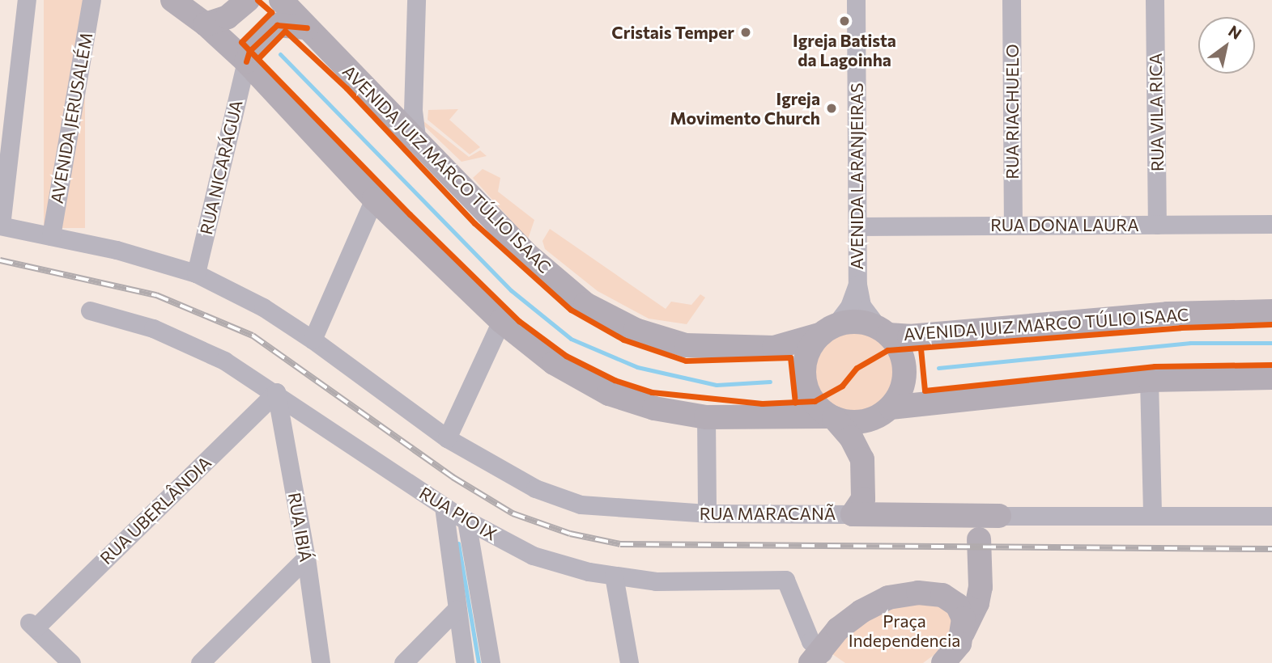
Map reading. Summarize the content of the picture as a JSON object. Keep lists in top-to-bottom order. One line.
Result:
{"streets":{"main road":["AVENIDA JUIZ MARCO TÚLIO ISAAC","RUA MARACANÃ"],"street":["RUA RIACHUELO","RUA VILA RICA","AVENIDA JERUSALÉM","RUA NICARÁGUA","AVENIDA LARANJEIRAS","RUA DONA LAURA","RUA UBERLÂNDIA","RUA PIO IX","RUA IBIÁ"]},"crossings":[["RUA RIACHUELO","RUA DONA LAURA"],["RUA VILA RICA","RUA DONA LAURA"],["AVENIDA JERUSALÉM","RUA MARACANÃ"],["RUA NICARÁGUA","RUA MARACANÃ"],["AVENIDA JUIZ MARCO TÚLIO ISAAC","AVENIDA LARANJEIRAS"],["AVENIDA LARANJEIRAS","RUA DONA LAURA"],["RUA UBERLÂNDIA","RUA PIO IX"],["RUA UBERLÂNDIA","RUA IBIÁ"],["RUA PIO IX","RUA IBIÁ"]],"parks":["Praça Independencia"],"places":["Igreja Batista da Lagoinha","Cristais Temper","Igreja Movimento Church"],"north":"top right"}
